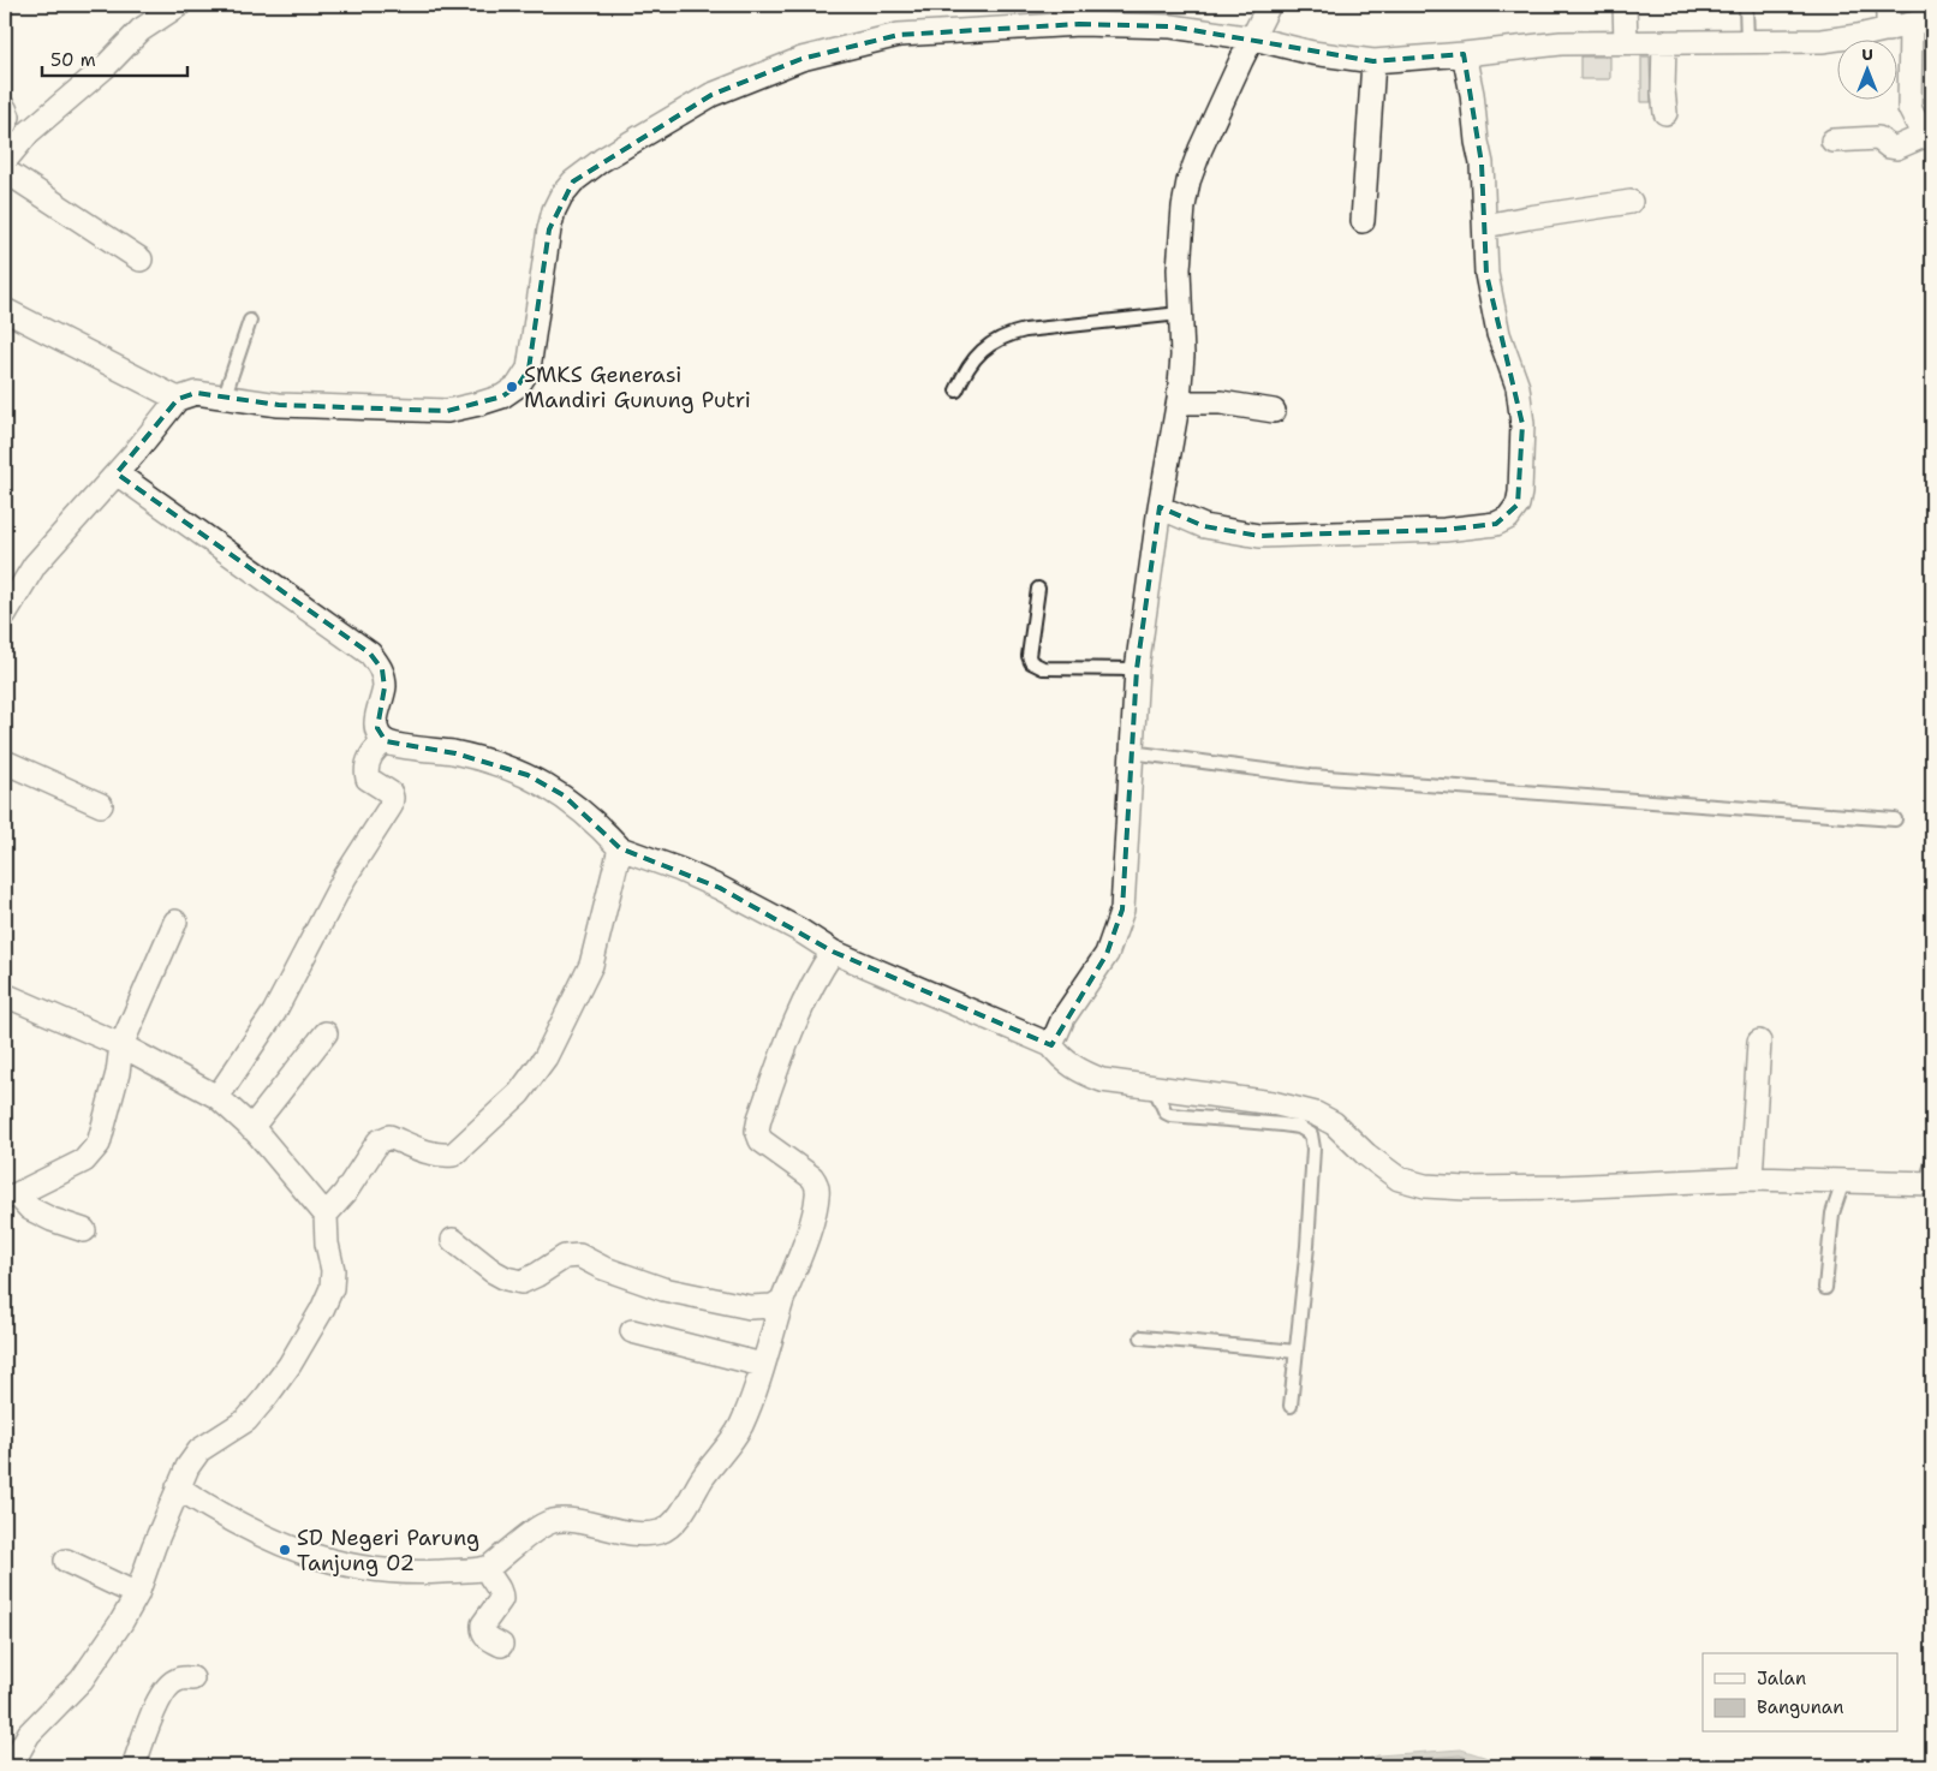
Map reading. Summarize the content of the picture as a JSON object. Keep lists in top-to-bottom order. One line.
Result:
{"places":["SMKS Generasi Mandiri Gunung Putri","SD Negeri Parung Tanjung 02"],"legend":["Jalan","Bangunan"],"scale_bar":"50 m","north":"top"}
